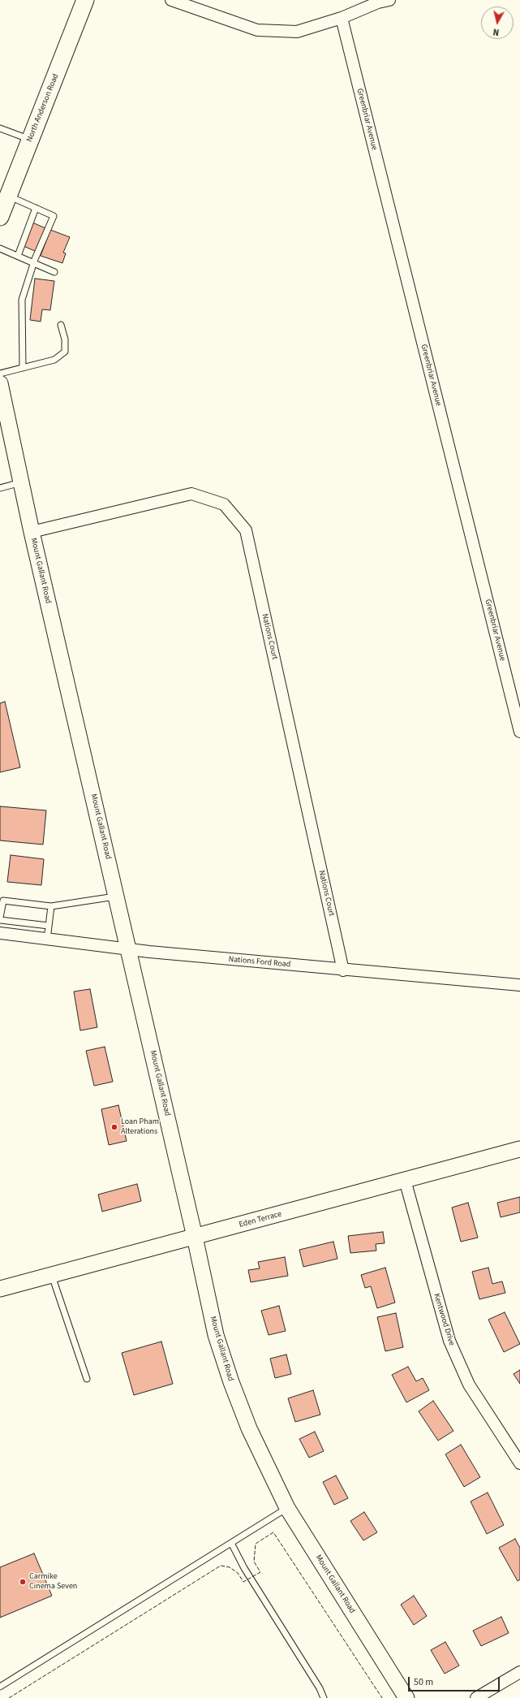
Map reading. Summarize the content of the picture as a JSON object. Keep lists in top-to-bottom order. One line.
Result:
{"streets":{"main road":["North Anderson Road"],"street":["Greenbriar Avenue","Mount Gallant Road","Nations Court","Nations Ford Road","Eden Terrace","Kentwood Drive"]},"crossings":[["Mount Gallant Road","Nations Court"],["Mount Gallant Road","Nations Ford Road"],["Mount Gallant Road","Eden Terrace"],["Nations Court","Nations Ford Road"],["Eden Terrace","Kentwood Drive"]],"places":["Loan Pham Alterations","Carmike Cinema Seven"],"scale_bar":"50 m","north":"bottom"}
